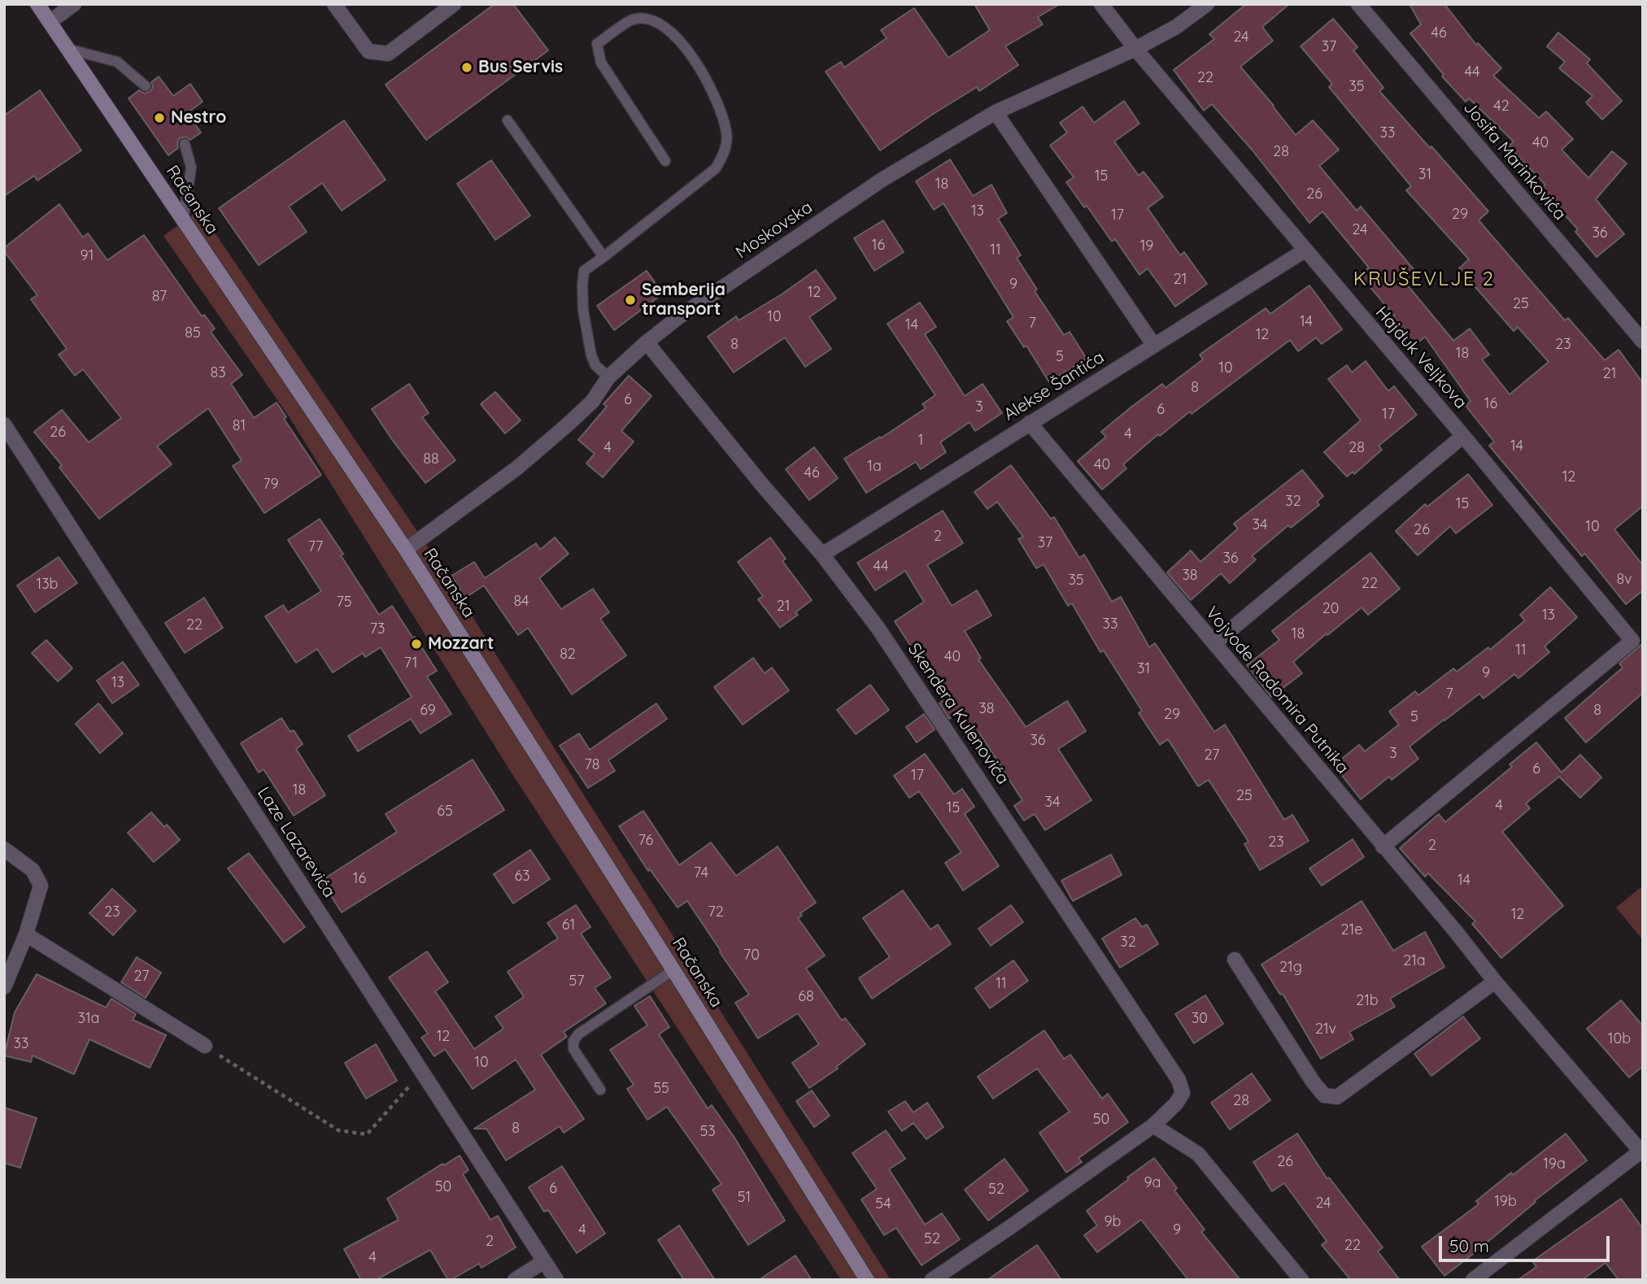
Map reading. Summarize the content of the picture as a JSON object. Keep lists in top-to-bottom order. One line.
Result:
{"streets":{"main road":["Račanska"],"street":["Josifa Marinkovića","Moskovska","Hajduk Veljkova","Alekse Šantića","Vojvode Radomira Putnika","Skendera Kulenovića","Laze Lazarevića"]},"crossings":[["Račanska","Moskovska"],["Moskovska","Hajduk Veljkova"],["Moskovska","Skendera Kulenovića"],["Hajduk Veljkova","Alekse Šantića"],["Hajduk Veljkova","Vojvode Radomira Putnika"],["Alekse Šantića","Vojvode Radomira Putnika"],["Alekse Šantića","Skendera Kulenovića"]],"districts":["KRUŠEVLJE 2"],"places":["Bus Servis","Nestro","Semberija transport","Mozzart"],"house_numbers":["46","24","37","44","22","35","42","33","40","28","31","15","18","26","13","29","17","24","36","16","19","11","91","21","9","12","87","25","10","14","7","14","85","12","8","23","18","5","10","83","21","8","6","16","3","6","17","81","26","4","1","14","4","28","88","40","1a","46","12","79","32","15","34","10","26","2","37","77","36","44","38","8v","35","22","13b","84","75","21","20","13","33","22","73","18","11","82","40","71","31","9","13","7","38","69","8","29","5","36","3","27","78","6","17","18","25","34","4","15","65","76","23","2","74","63","16","14","23","72","12","61","21e","32","70","21a","21g","27","57","11","68","21b","31a","30","21v","12","10b","33","10","55","28","50","8","53","26","19a","9a","50","6","52","51","19b","24","54","9b","4","9","52","2","22","4"],"scale_bar":"50 m"}
